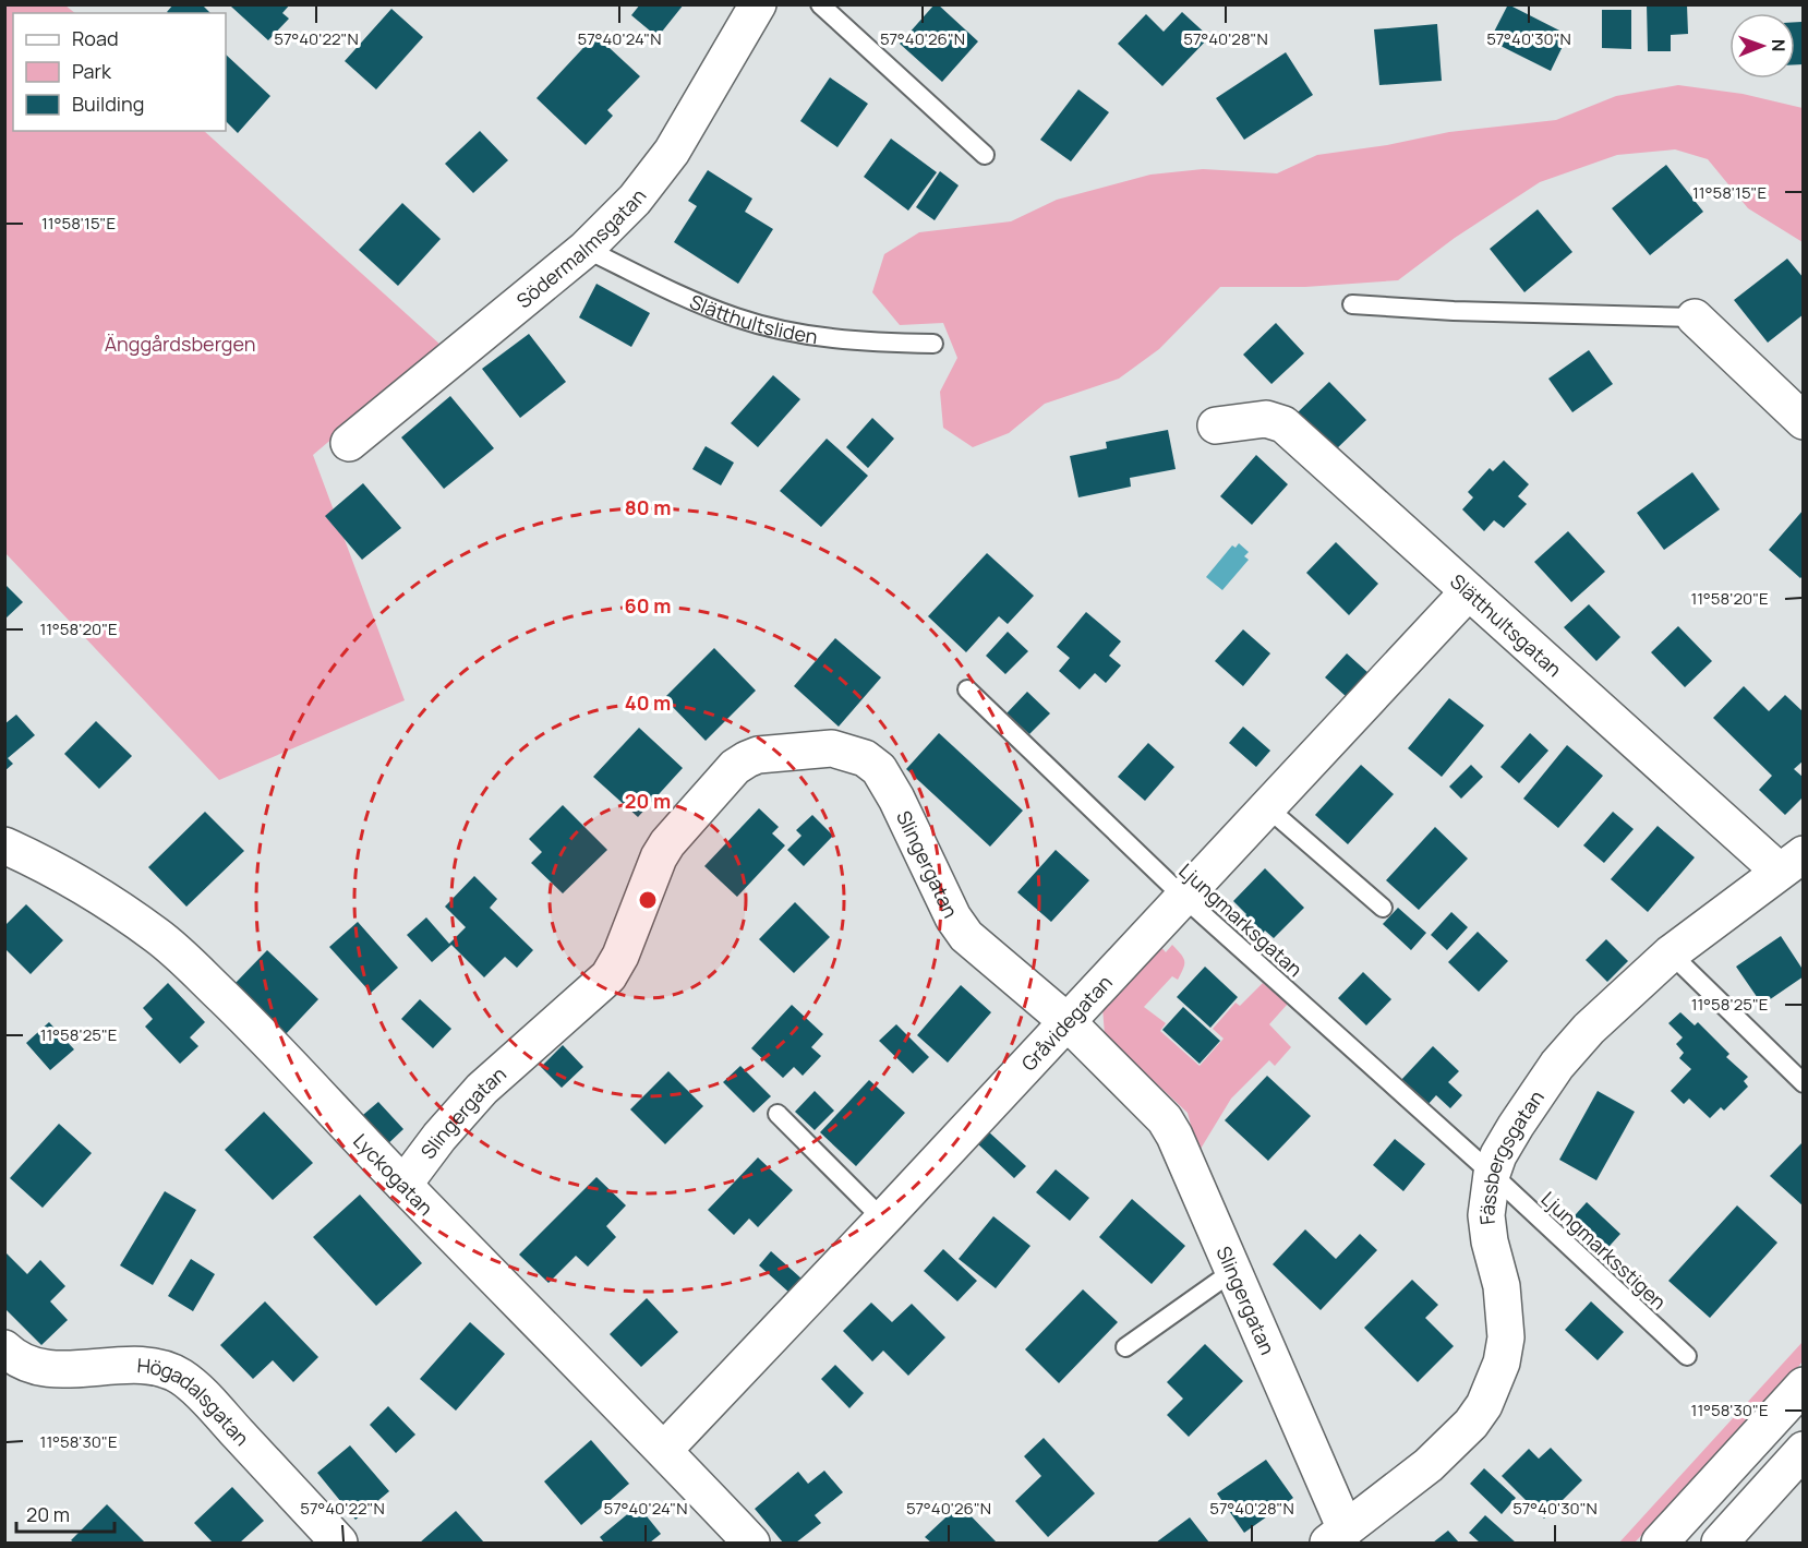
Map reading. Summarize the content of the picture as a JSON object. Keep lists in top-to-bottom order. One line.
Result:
{"streets":{"street":["Södermalmsgatan","Slätthultsgatan","Slingergatan","Gråvidegatan","Fässbergsgatan","Lyckogatan","Högadalsgatan"],"lane":["Slätthultsliden","Ljungmarksgatan","Ljungmarksstigen"]},"crossings":[["Södermalmsgatan","Slätthultsliden"],["Slätthultsgatan","Gråvidegatan"],["Slätthultsgatan","Fässbergsgatan"],["Slingergatan","Gråvidegatan"],["Slingergatan","Fässbergsgatan"],["Slingergatan","Lyckogatan"],["Ljungmarksgatan","Gråvidegatan"],["Ljungmarksgatan","Fässbergsgatan"],["Ljungmarksgatan","Ljungmarksstigen"],["Gråvidegatan","Lyckogatan"],["Fässbergsgatan","Ljungmarksstigen"]],"parks":["Änggårdsbergen"],"legend":["Road","Park","Building"],"scale_bar":"20 m","north":"right","coordinates":["57°40'22\"N","57°40'24\"N","57°40'26\"N","57°40'28\"N","57°40'30\"N","11°58'15\"E","11°58'20\"E","11°58'25\"E","11°58'30\"E"],"rings":["80 m","60 m","40 m","20 m"]}
